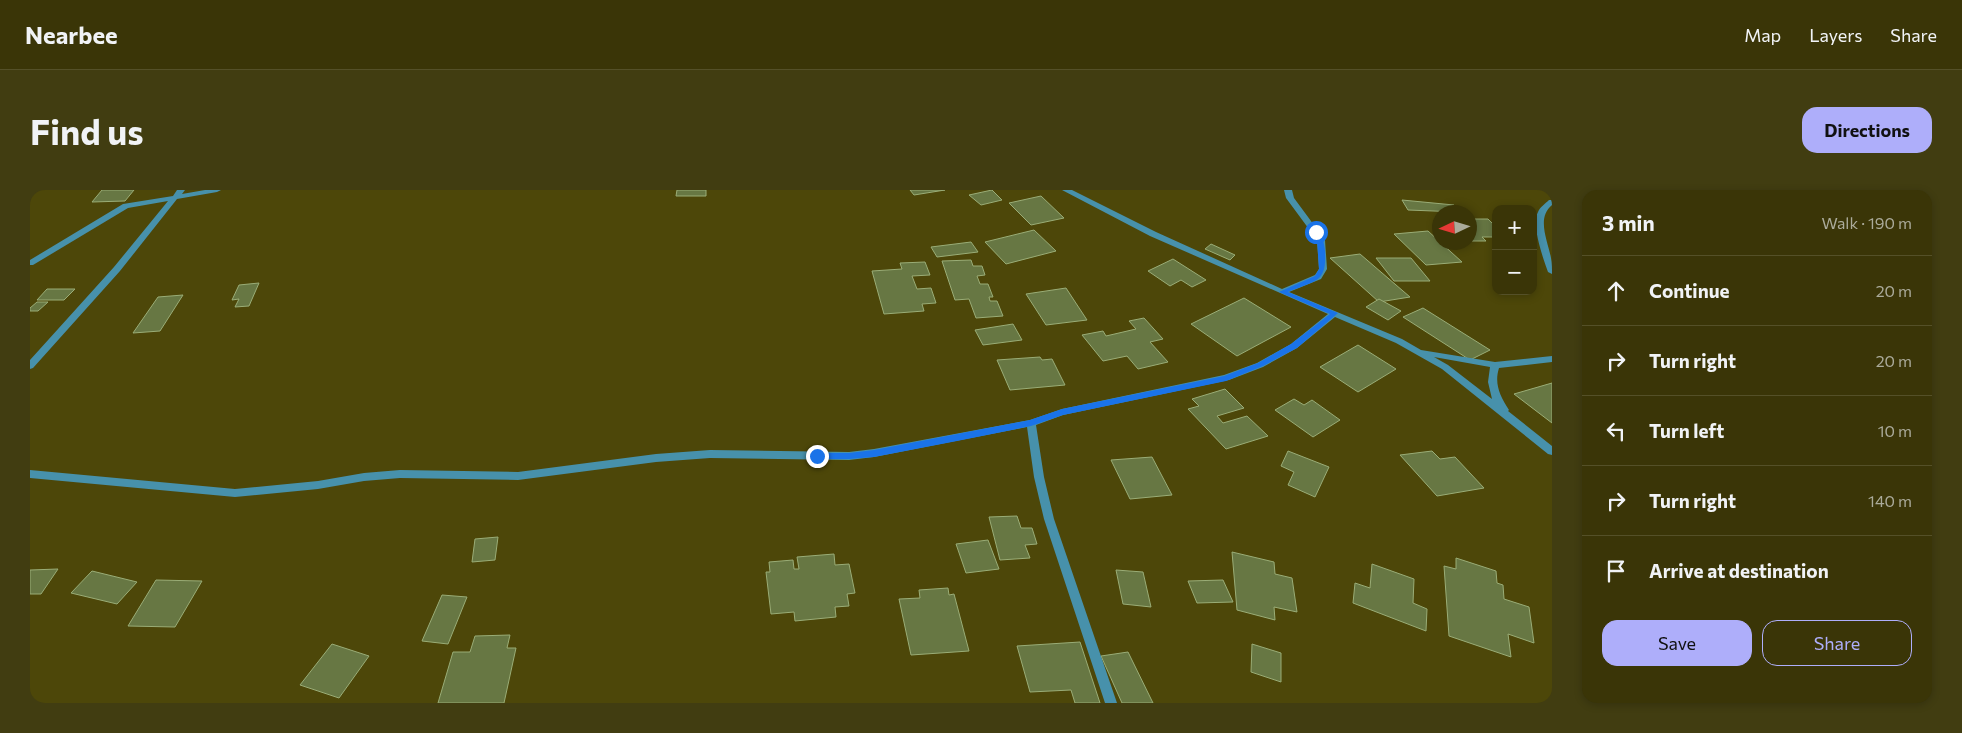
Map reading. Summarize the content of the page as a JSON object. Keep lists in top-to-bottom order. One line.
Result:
{"north":"left","page":{"header":"Nearbee","nav":["Map","Layers","Share"],"buttons":["Directions",["Save","Share"]],"title":"Find us","heading":["3 min","Walk · 190 m"],"map_buttons":["+","−"],"list":[["Continue","20 m"],["Turn right","20 m"],["Turn left","10 m"],["Turn right","140 m"],"Arrive at destination"]}}
